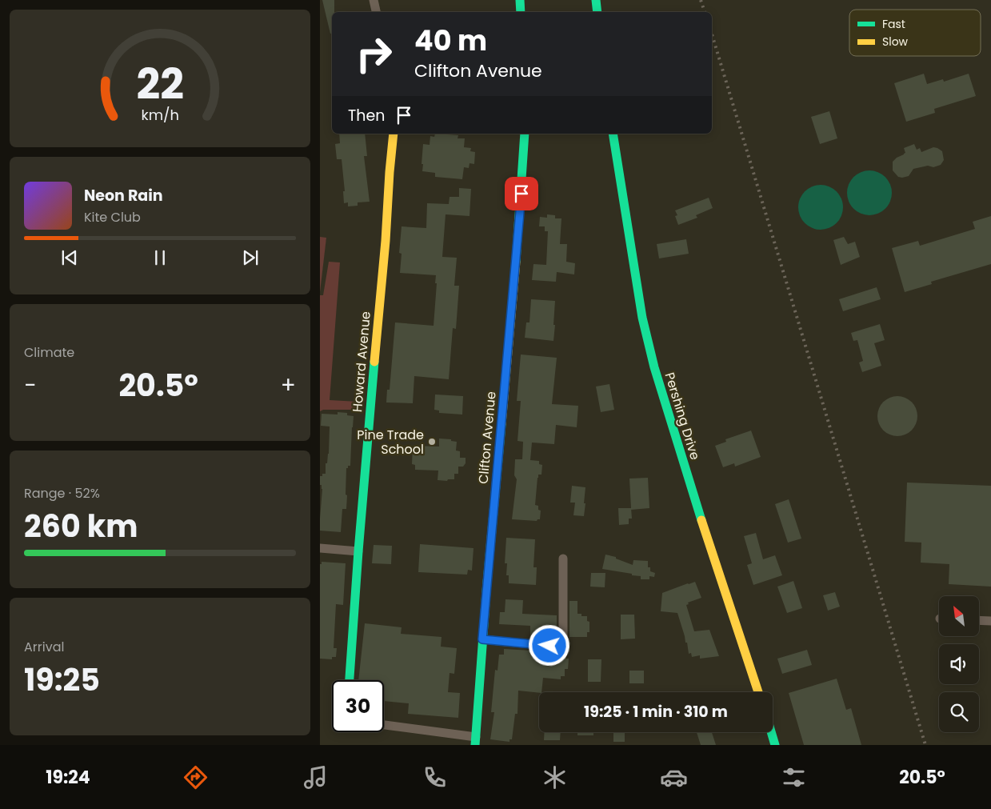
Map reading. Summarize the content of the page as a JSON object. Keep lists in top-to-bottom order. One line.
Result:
{"streets":{"main road":["Howard Avenue","Pershing Drive","Clifton Avenue"]},"places":["Pine Trade School"],"legend":["Fast","Slow"],"north":"top left","page":{"turn":["40 m","Clifton Avenue"],"then":"Then","song":["Neon Rain","Kite Club"],"tile":["Climate",["Range · 52%","260 km"],["Arrival","19:25"]],"heat":["−","20.5°","+"],"limit":"30","trip":"19:25 · 1 min · 310 m","tabs":["19:24","20.5°"],"gauge":["22","km/h"]}}
